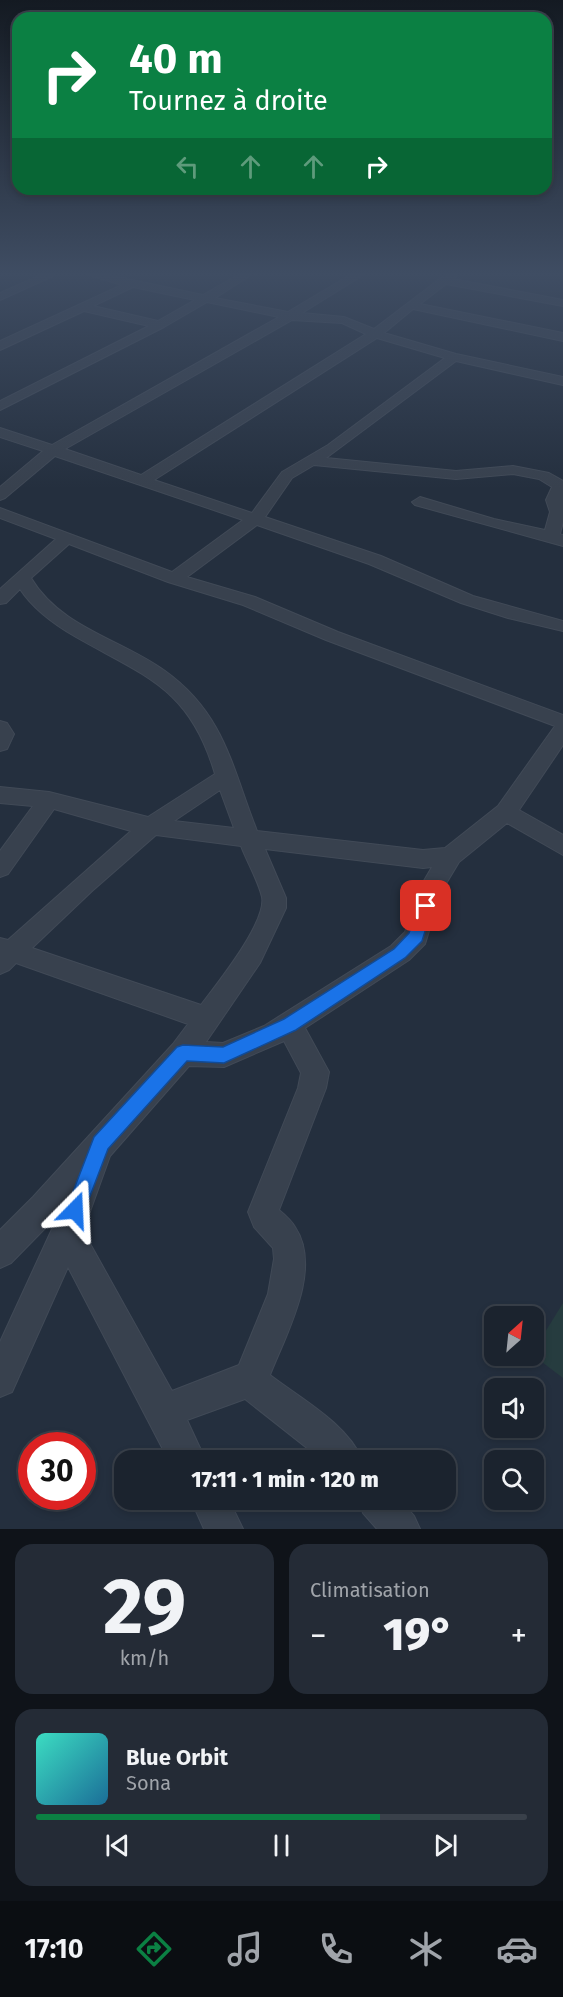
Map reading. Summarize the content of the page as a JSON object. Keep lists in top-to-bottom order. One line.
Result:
{"north":"top right","page":{"turn":["40 m","Tournez à droite"],"limit":"30","trip":"17:11 · 1 min · 120 m","tile":[["29","km/h"],"Climatisation"],"heat":["−","19°","+"],"song":["Blue Orbit","Sona"],"tabs":"17:10"}}
